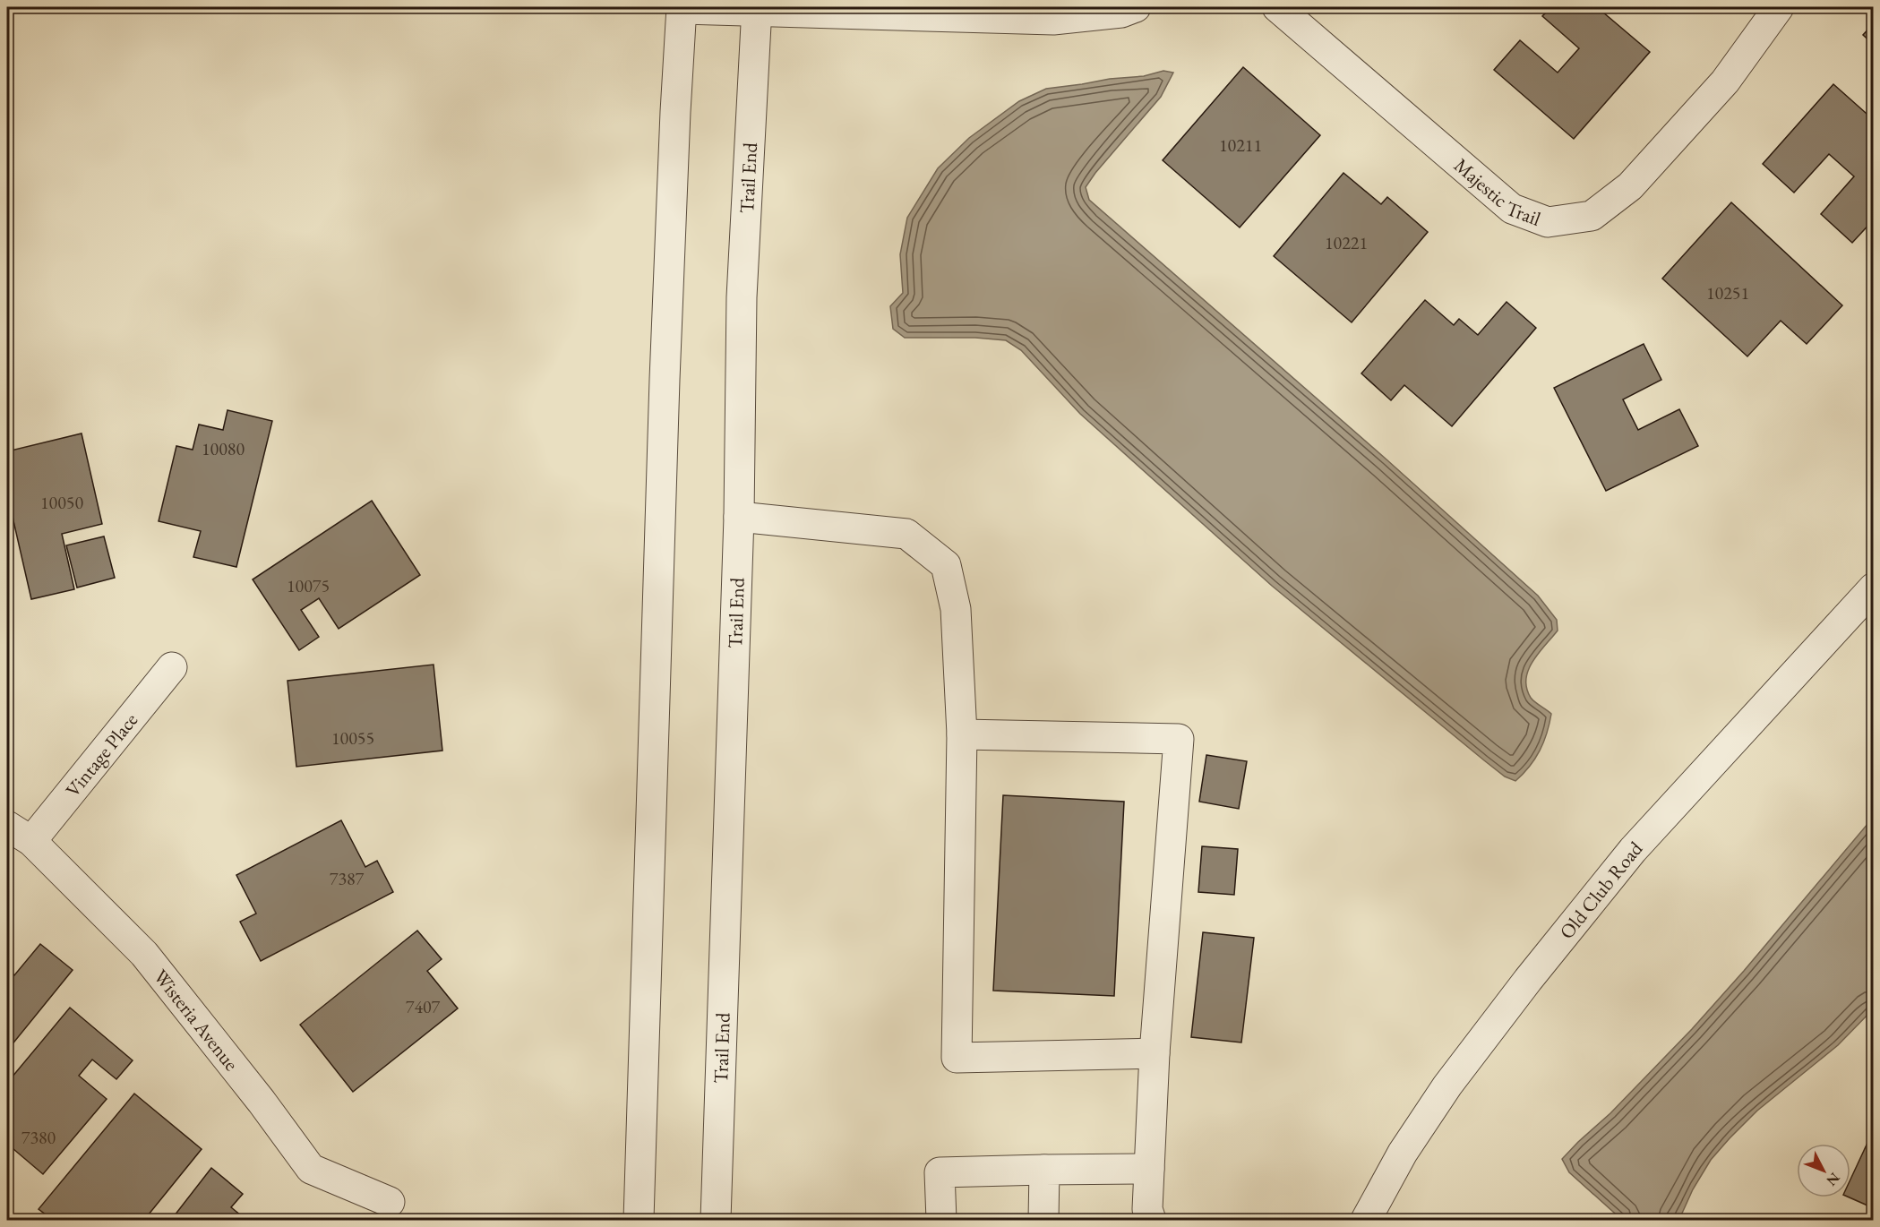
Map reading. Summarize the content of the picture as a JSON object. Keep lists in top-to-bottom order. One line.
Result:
{"streets":{"street":["Trail End","Majestic Trail","Vintage Place","Old Club Road","Wisteria Avenue"]},"crossings":[["Vintage Place","Wisteria Avenue"]],"house_numbers":["10211","10221","10251","10080","10050","10075","10055","7387","7407","7380"],"north":"bottom right"}
